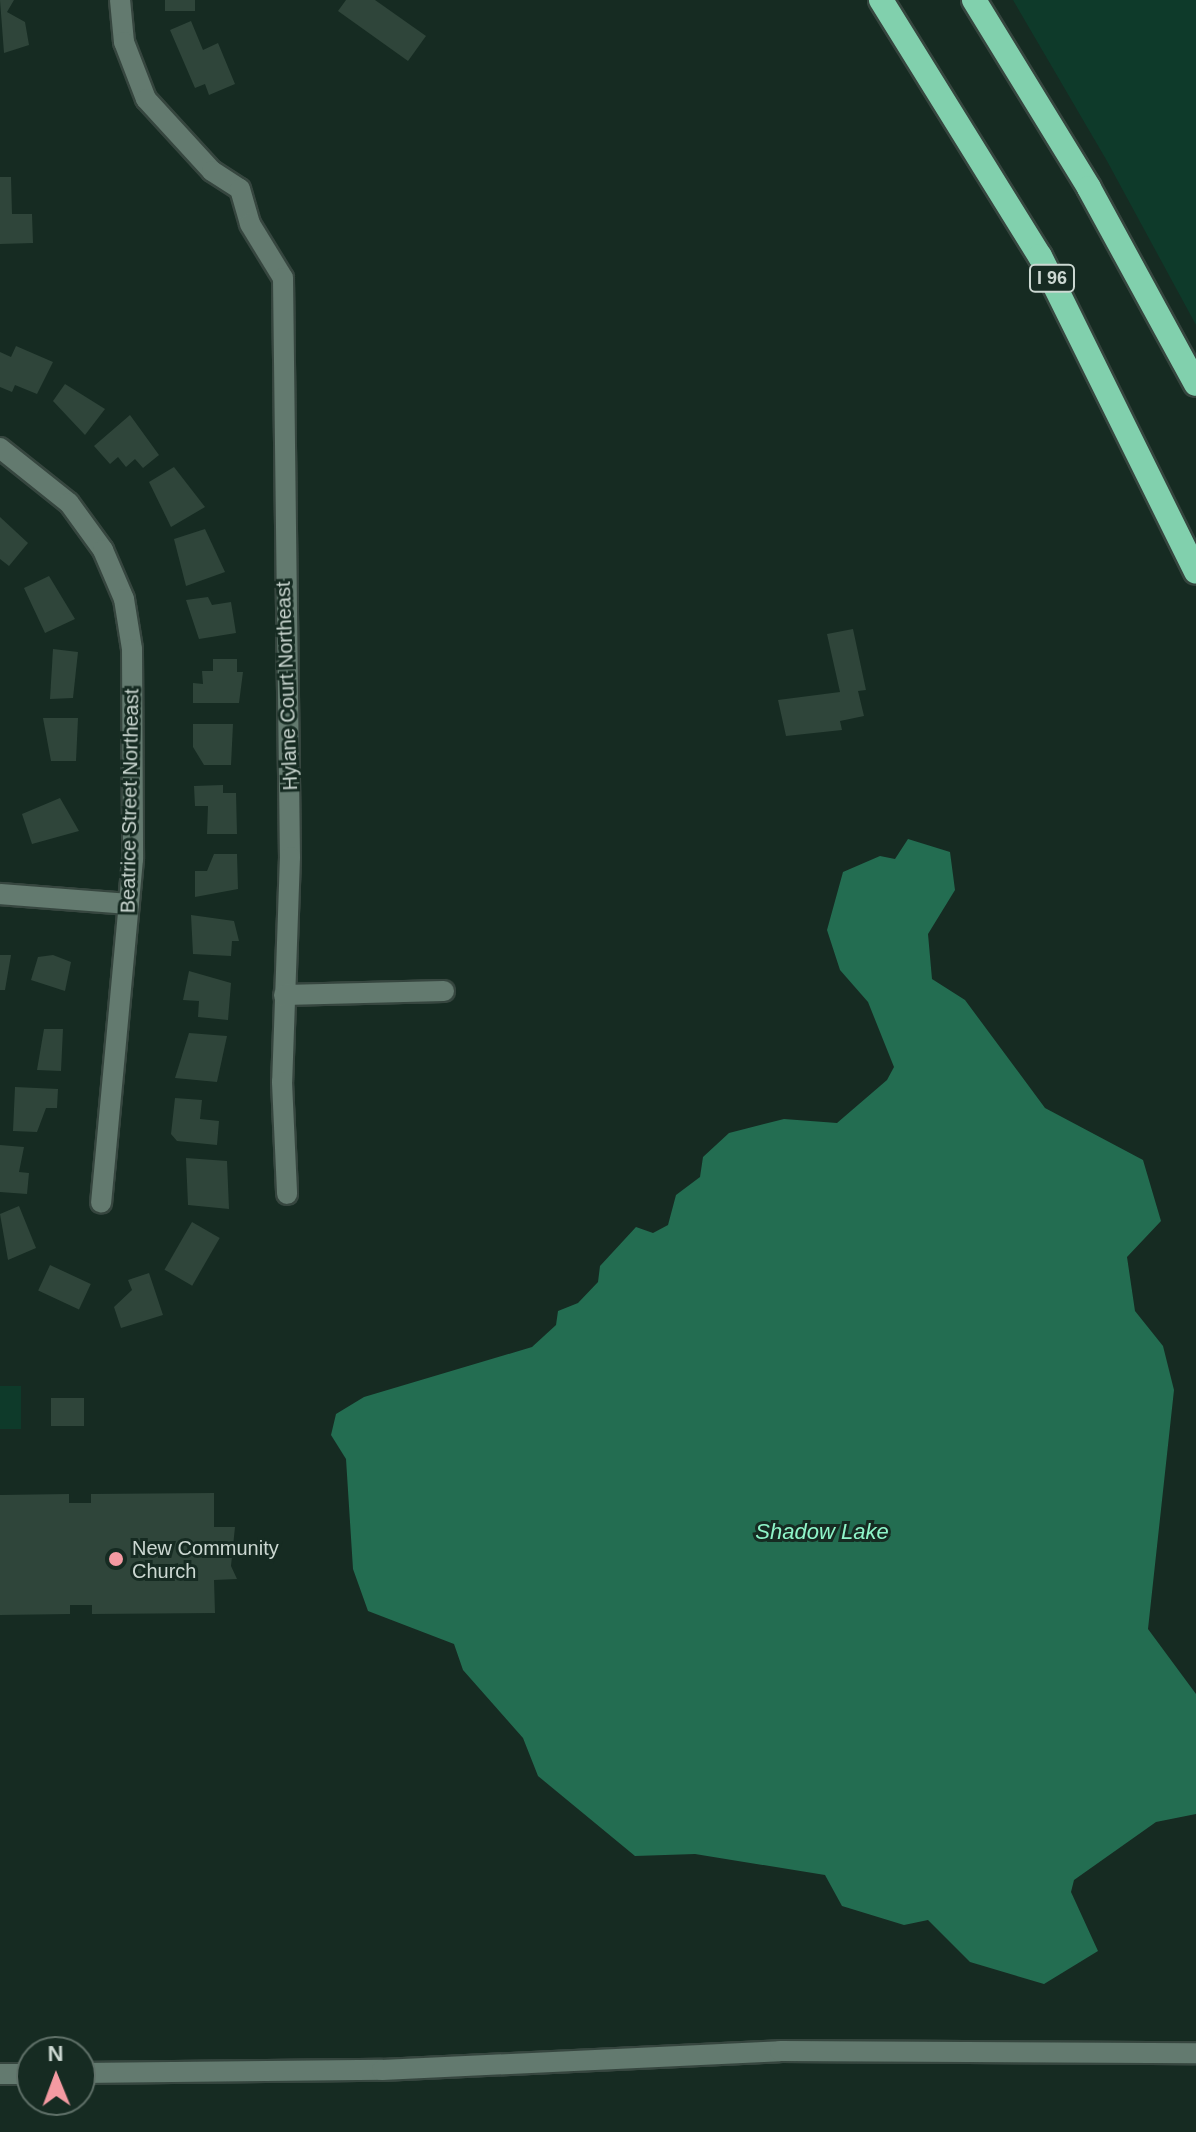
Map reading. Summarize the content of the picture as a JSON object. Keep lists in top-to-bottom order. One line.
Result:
{"streets":{"highway":["I 96"],"street":["Hylane Court Northeast","Beatrice Street Northeast"]},"water":["Shadow Lake"],"places":["New Community Church"],"north":"top"}
